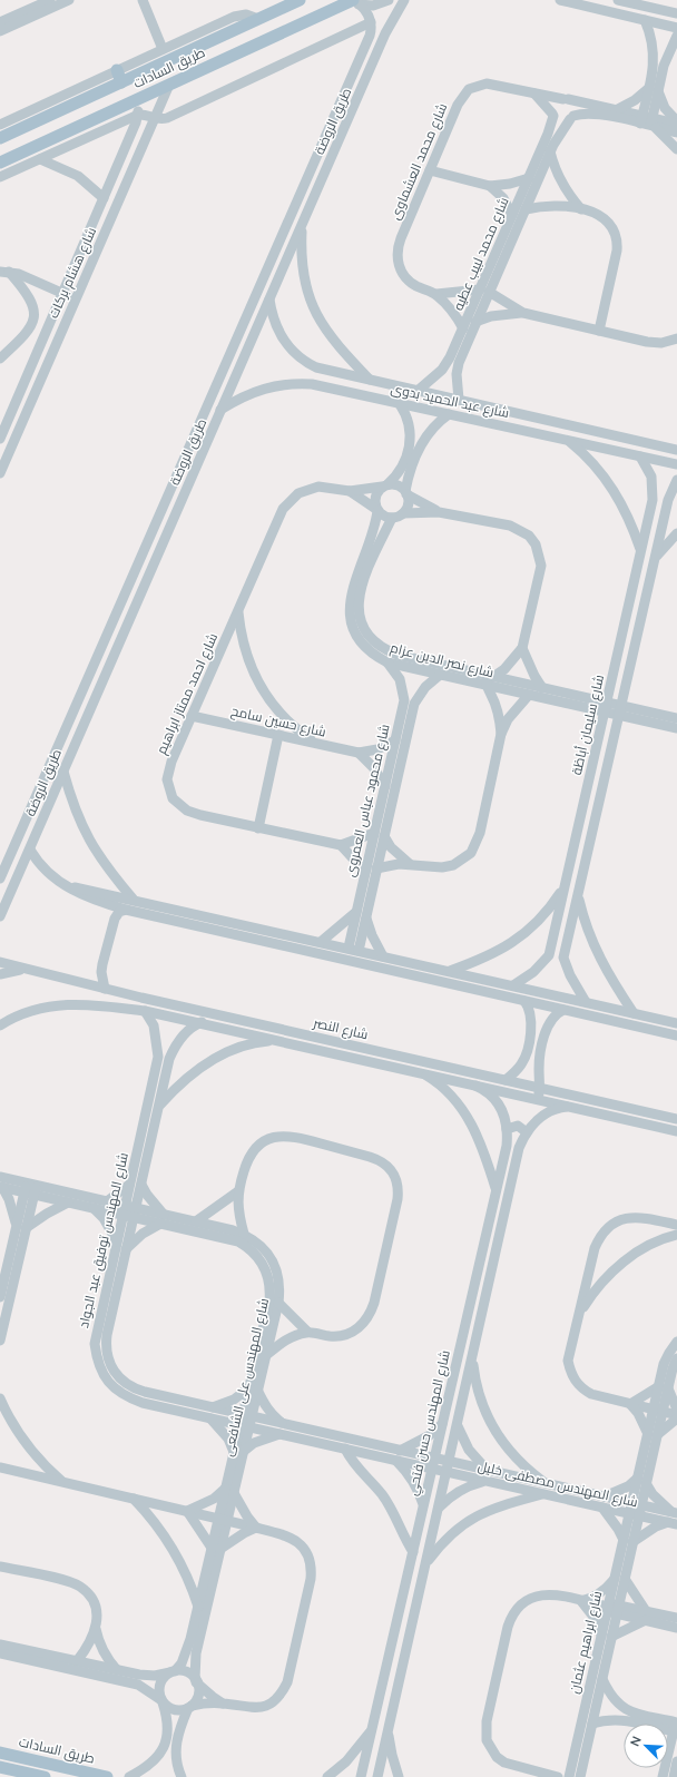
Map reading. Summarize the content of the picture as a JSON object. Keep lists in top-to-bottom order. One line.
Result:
{"streets":{"main road":["طريق السادات"],"street":["طريق الروضة","شارع محمد العشماوى","شارع محمد لبيب عطيه","شارع هشام بركات","شارع عبد الحميد بدوى","شارع نصر الدين عزام","شارع احمد ممتاز ابراهيم","شارع حسين سامح","شارع سليمان أباظة","شارع محمود عباس العمروى","شارع النصر","شارع المهندس توفيق عبد الجواد","شارع المهندس على الشافعى","شارع المهندس حسن فتحي","شارع المهندس مصطفى خليل","شارع ابراهيم عثمان"]},"crossings":[["طريق السادات","شارع هشام بركات"],["طريق الروضة","شارع عبد الحميد بدوى"],["شارع محمد العشماوى","شارع محمد لبيب عطيه"],["شارع محمد لبيب عطيه","شارع عبد الحميد بدوى"],["شارع عبد الحميد بدوى","شارع سليمان أباظة"],["شارع نصر الدين عزام","شارع احمد ممتاز ابراهيم"],["شارع نصر الدين عزام","شارع سليمان أباظة"],["شارع نصر الدين عزام","شارع محمود عباس العمروى"],["شارع احمد ممتاز ابراهيم","شارع حسين سامح"],["شارع حسين سامح","شارع محمود عباس العمروى"],["شارع المهندس توفيق عبد الجواد","شارع المهندس على الشافعى"],["شارع المهندس توفيق عبد الجواد","شارع المهندس حسن فتحي"],["شارع المهندس توفيق عبد الجواد","شارع المهندس مصطفى خليل"],["شارع المهندس حسن فتحي","شارع المهندس مصطفى خليل"],["شارع المهندس مصطفى خليل","شارع ابراهيم عثمان"]],"north":"top left"}
